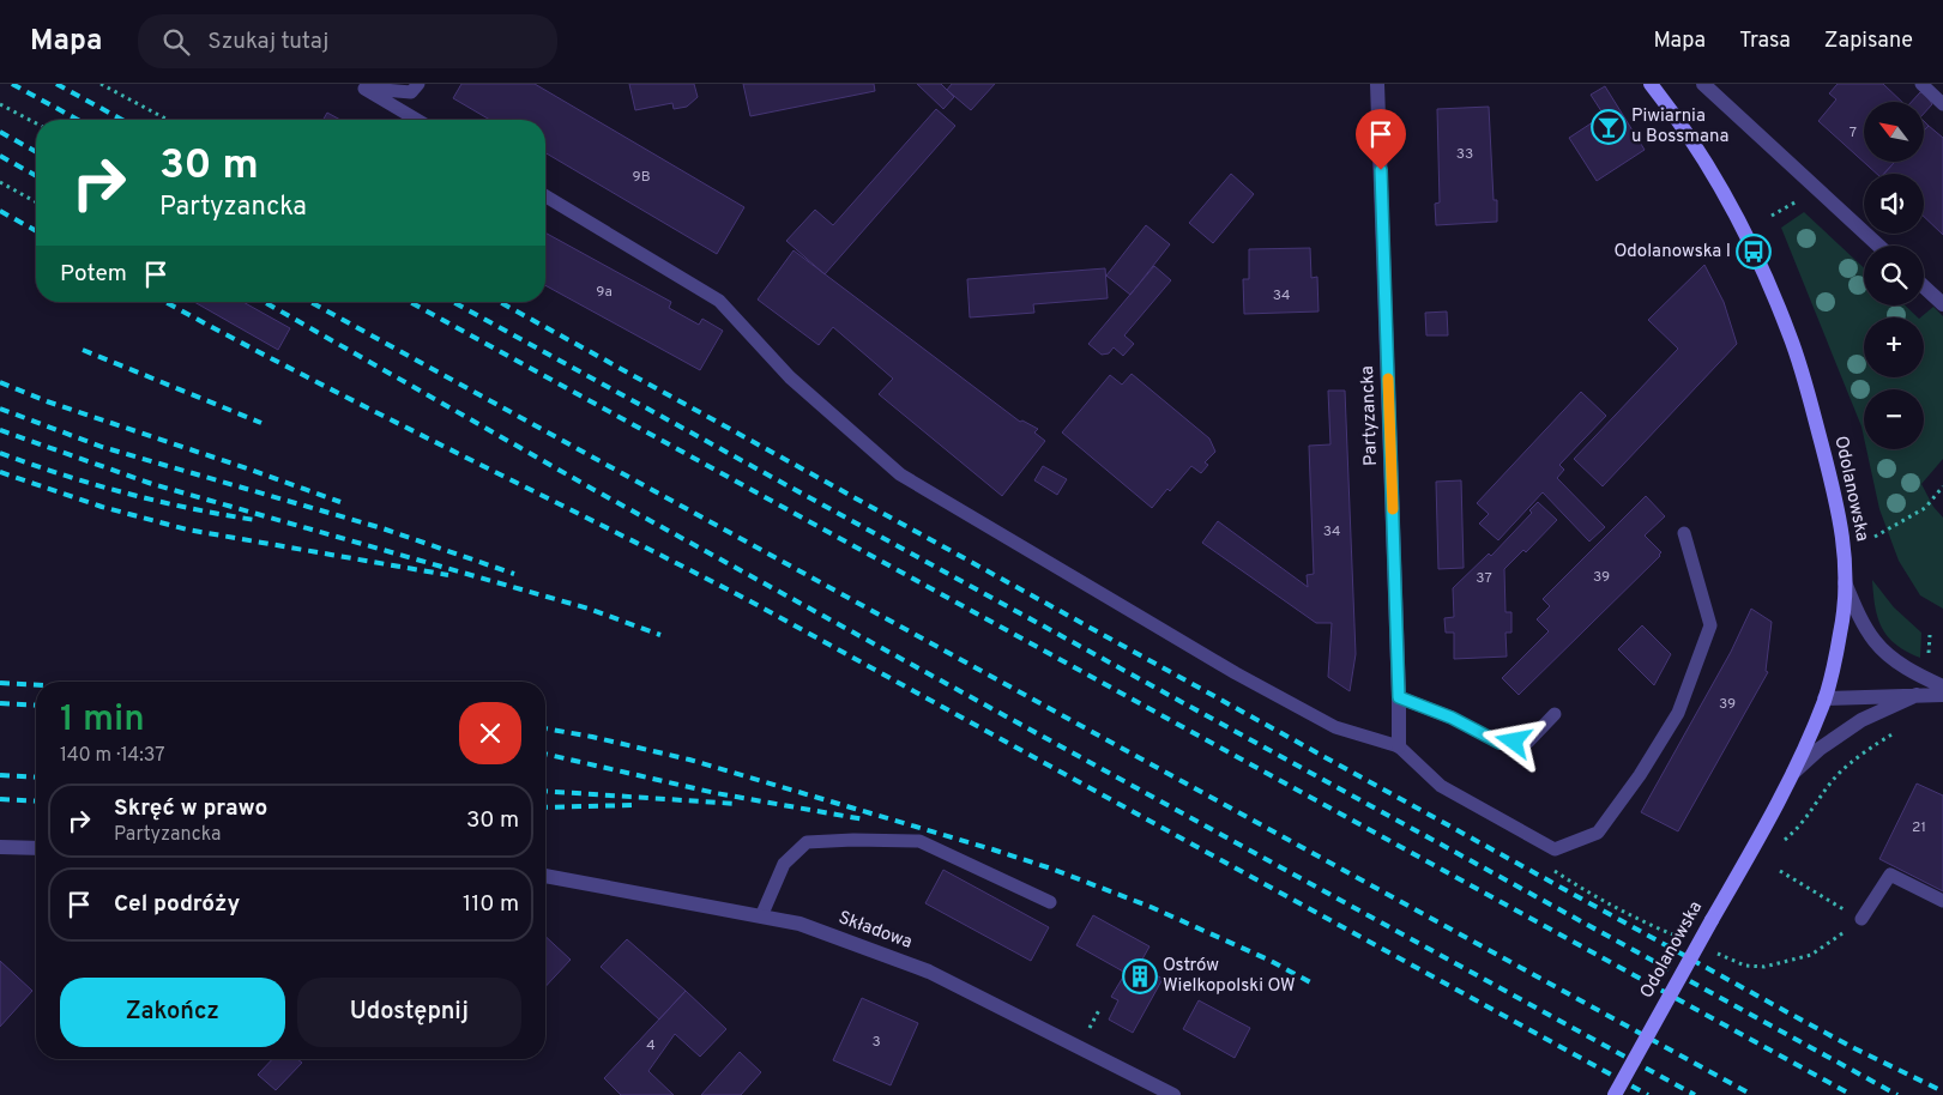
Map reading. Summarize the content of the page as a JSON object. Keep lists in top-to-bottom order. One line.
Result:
{"streets":{"main road":["Odolanowska"],"street":["Partyzancka","Składowa"]},"places":{"bar":["Piwiarnia u Bossmana"],"bus stop":["Odolanowska I"],"building":["Ostrów Wielkopolski OW"]},"house_numbers":["7","33","9B","9a","34","34","39","37","39","21","3","4"],"north":"top left","page":{"header":"Mapa","search":"Szukaj tutaj","nav":["Mapa","Trasa","Zapisane"],"map_buttons":["+","−"],"turn":["30 m","Partyzancka"],"then":"Potem","heading":["1 min","140 m · 14:37"],"list":[{"name":"Skręć w prawo","note":"Partyzancka","value":"30 m"},{"name":"Cel podróży","value":"110 m"}],"buttons":["Zakończ","Udostępnij"]}}
